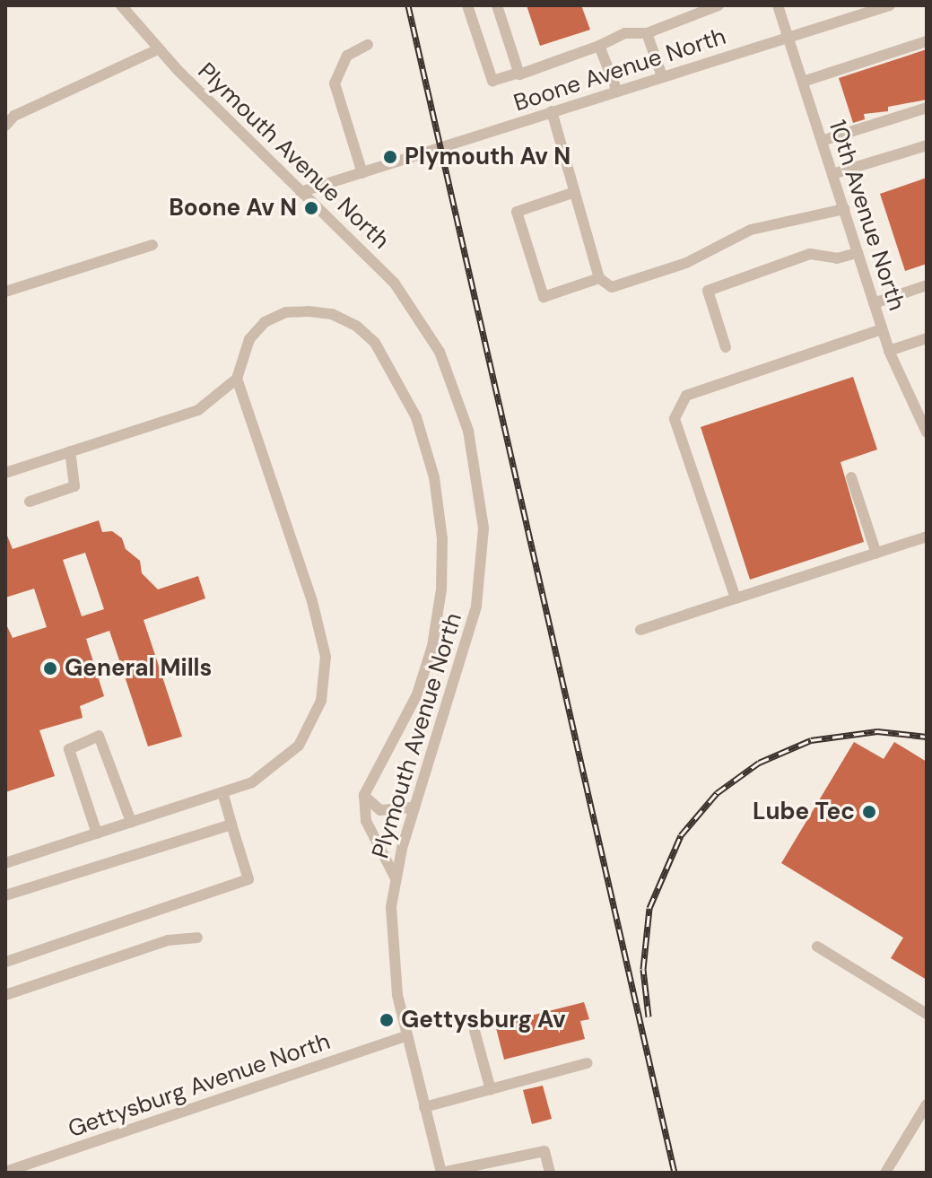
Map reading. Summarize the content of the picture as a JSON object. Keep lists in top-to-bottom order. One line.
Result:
{"streets":{"street":["Boone Avenue North","Plymouth Avenue North","10th Avenue North","Gettysburg Avenue North"]},"crossings":[["Boone Avenue North","Plymouth Avenue North"],["Boone Avenue North","10th Avenue North"],["Plymouth Avenue North","Gettysburg Avenue North"]],"places":["Plymouth Av N","Boone Av N","General Mills","Lube Tec","Gettysburg Av"]}
